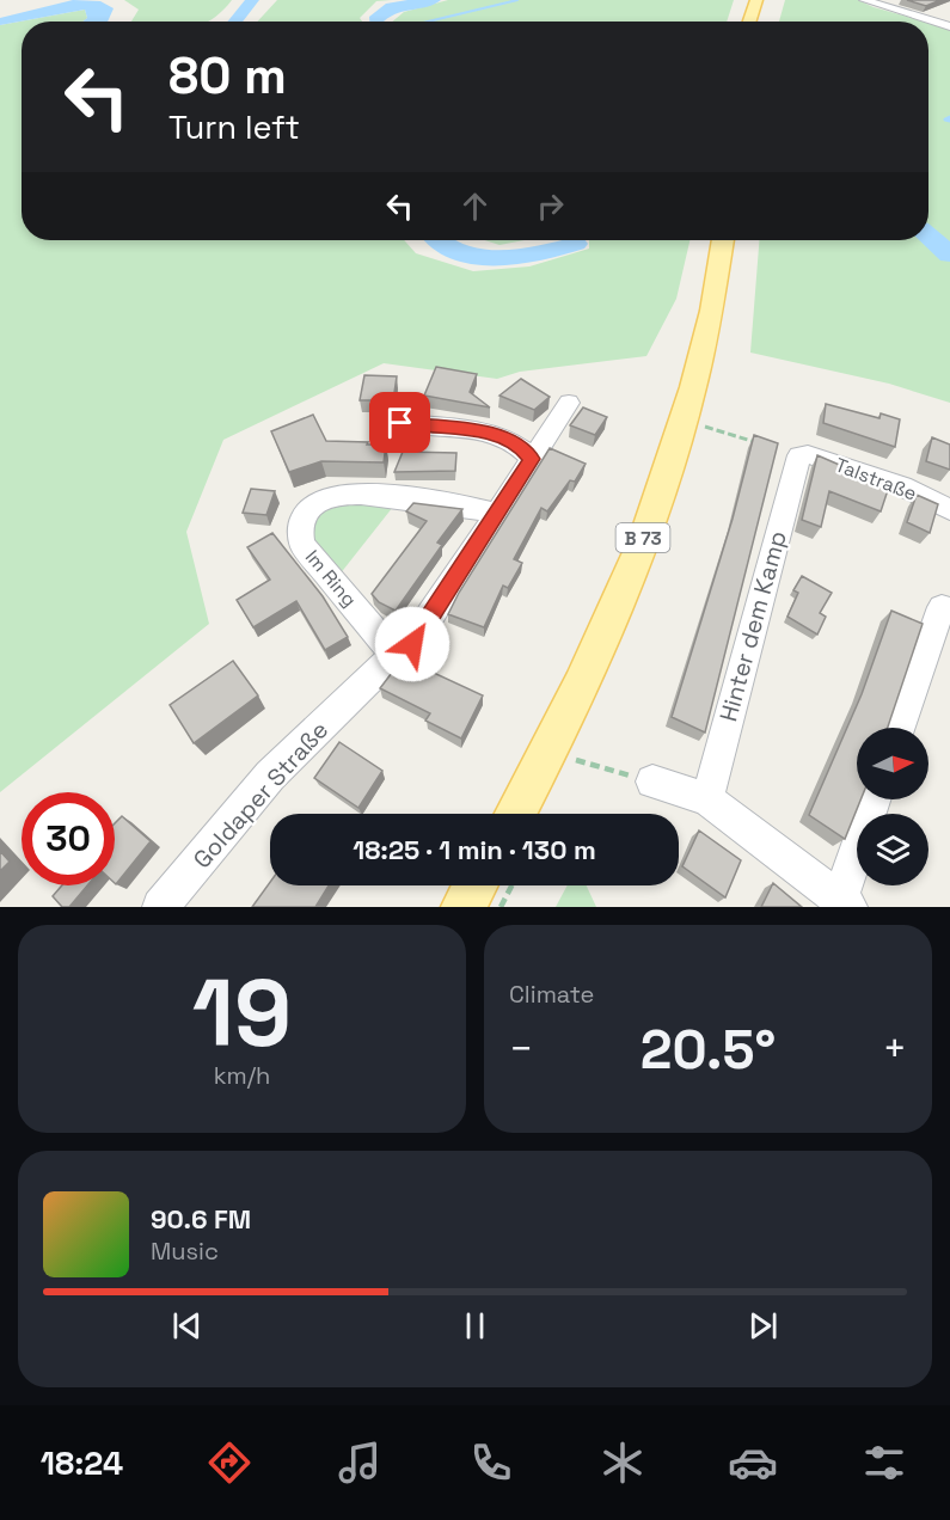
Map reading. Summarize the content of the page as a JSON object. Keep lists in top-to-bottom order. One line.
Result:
{"streets":{"main road":["B 73"],"street":["Talstraße","Im Ring","Hinter dem Kamp","Goldaper Straße"]},"crossings":[["Talstraße","Hinter dem Kamp"],["Im Ring","Goldaper Straße"]],"north":"right","page":{"turn":["80 m","Turn left"],"limit":"30","trip":"18:25 · 1 min · 130 m","tile":[["19","km/h"],"Climate"],"heat":["−","20.5°","+"],"song":["90.6 FM","Music"],"tabs":"18:24"}}
